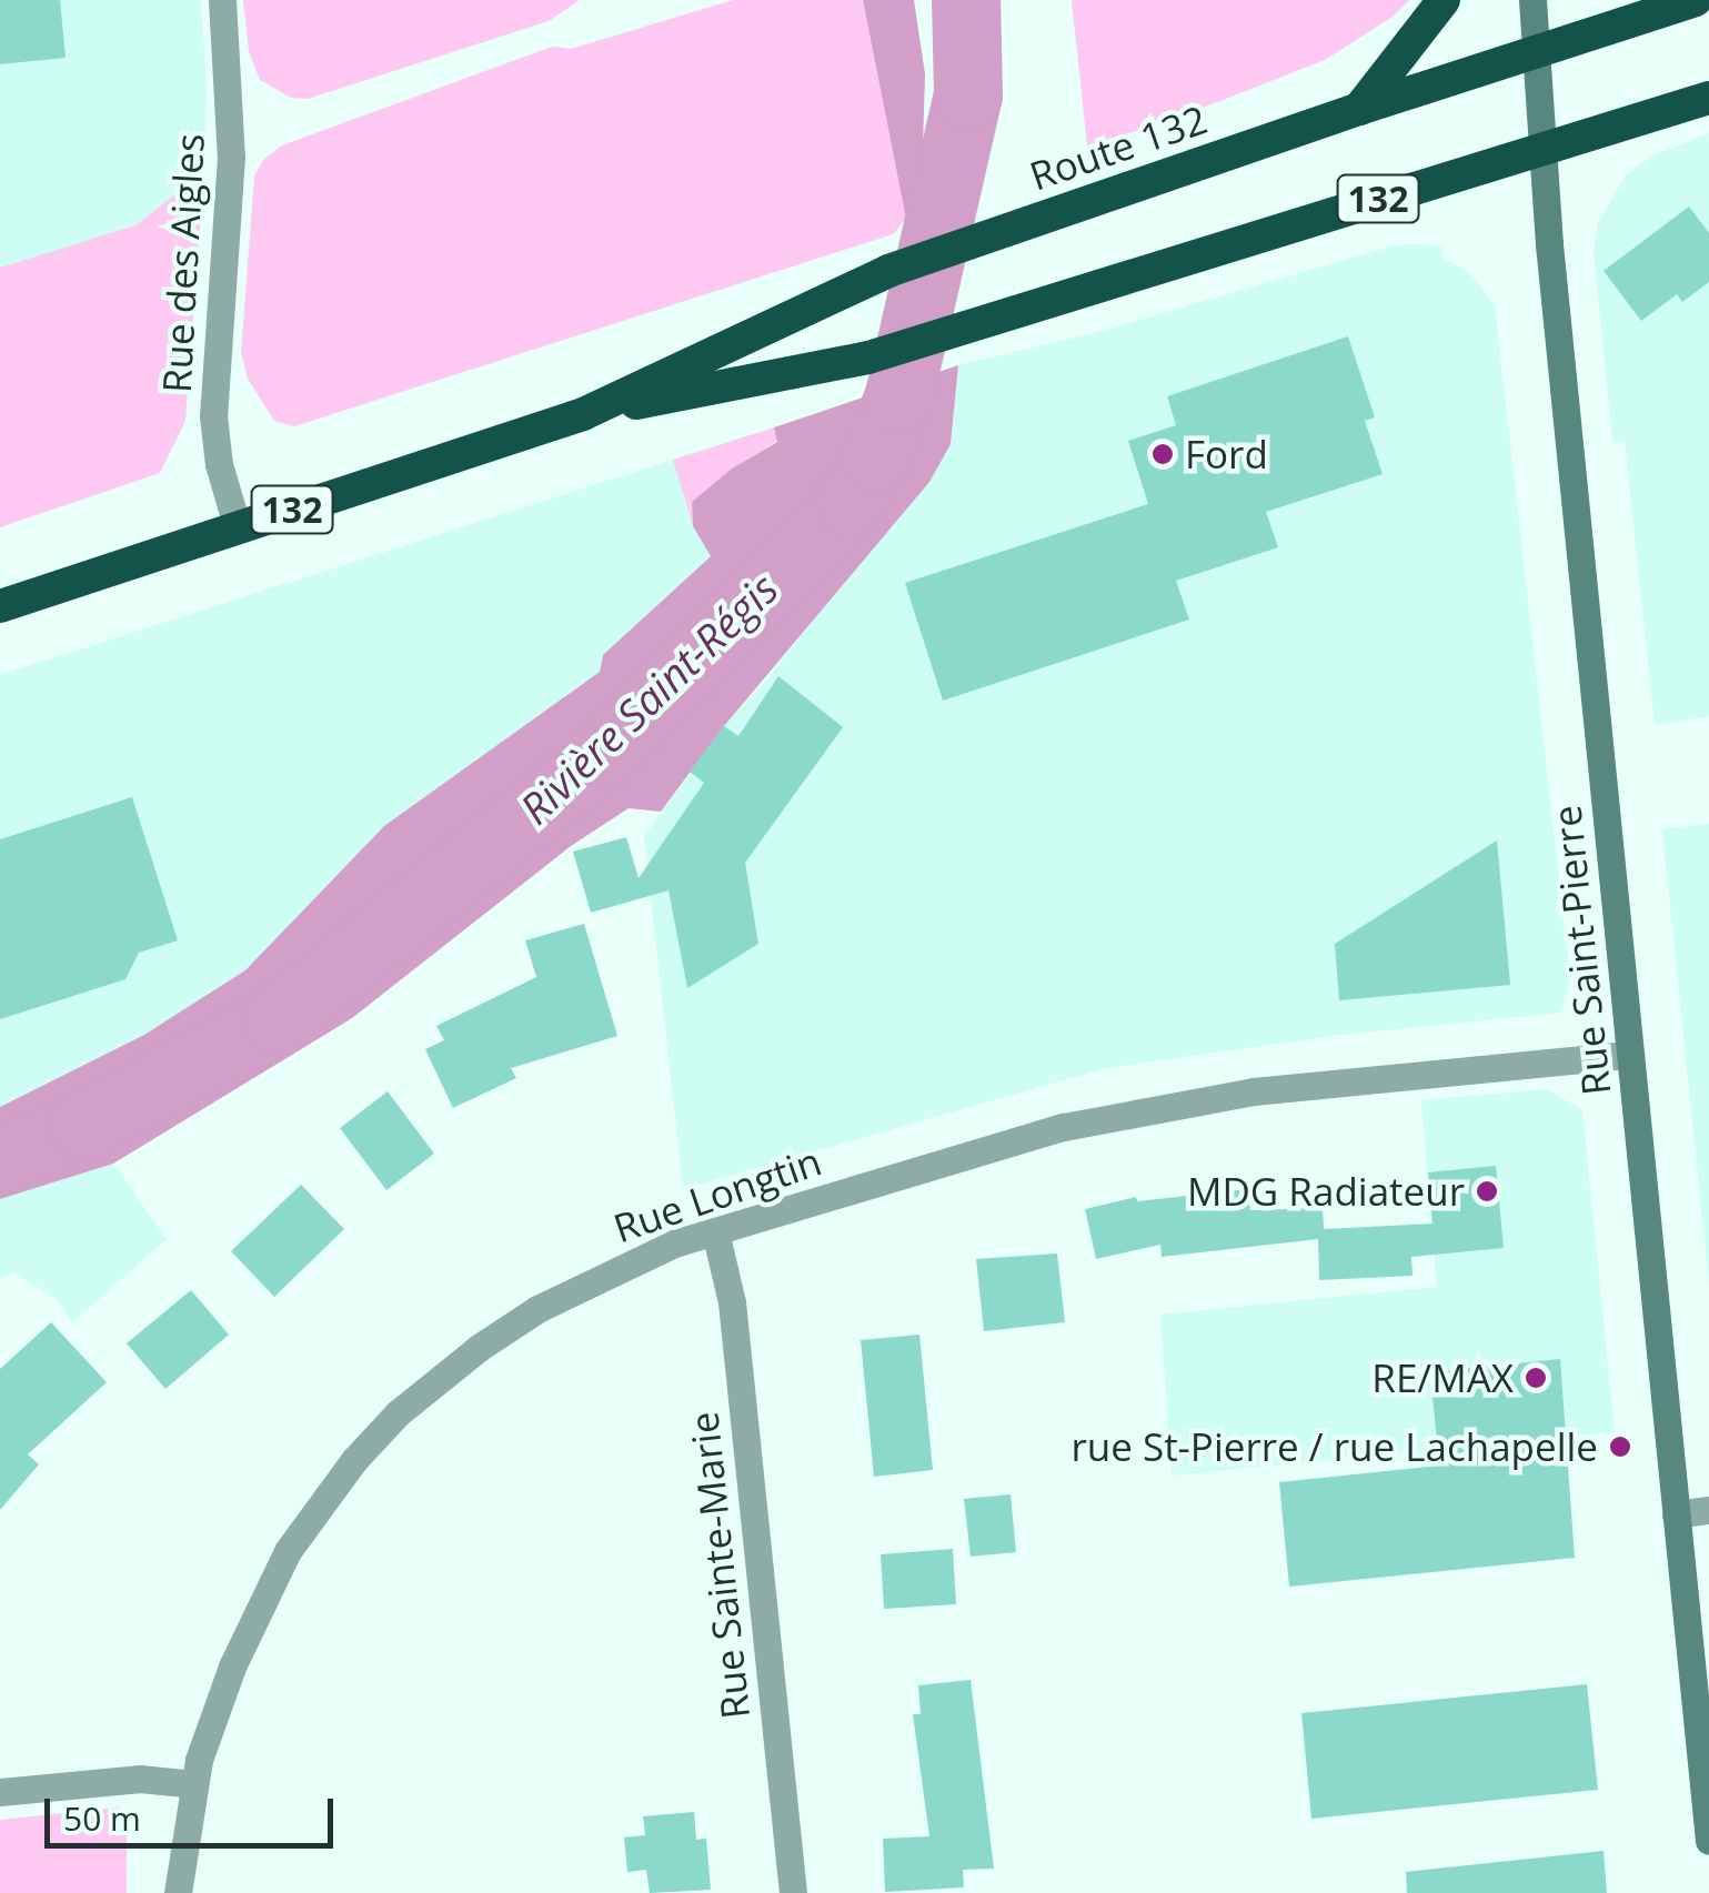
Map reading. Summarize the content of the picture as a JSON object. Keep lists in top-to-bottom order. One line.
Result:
{"streets":{"highway":["Route 132","132"],"main road":["Rue Saint-Pierre"],"street":["Rue des Aigles","Rue Longtin","Rue Sainte-Marie"]},"crossings":[["Route 132","Rue des Aigles"],["Route 132","Rue Saint-Pierre"],["Rue Saint-Pierre","Rue Longtin"],["Rue Longtin","Rue Sainte-Marie"]],"water":["Rivière Saint-Régis"],"places":["Ford","MDG Radiateur","RE/MAX","rue St-Pierre / rue Lachapelle"],"scale_bar":"50 m"}
